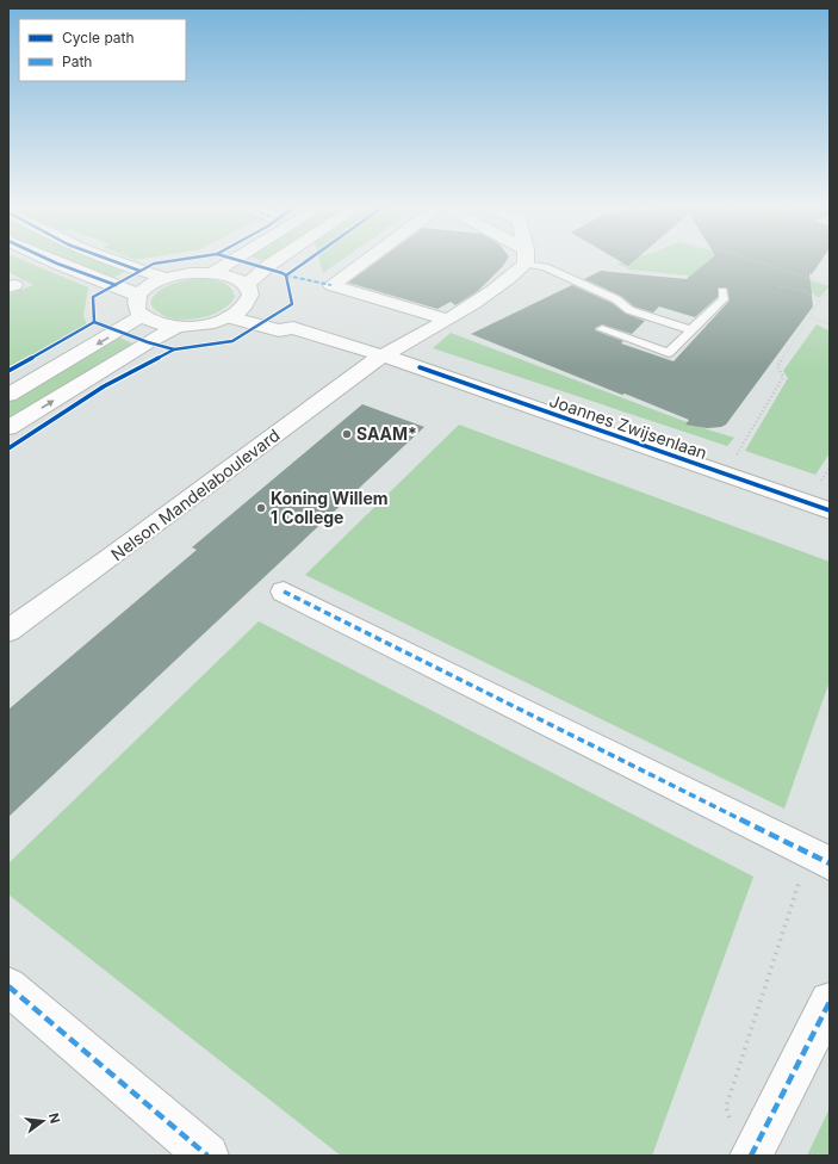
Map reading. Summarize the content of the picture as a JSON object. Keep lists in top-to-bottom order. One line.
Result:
{"streets":{"street":["Joannes Zwijsenlaan","Nelson Mandelaboulevard"]},"crossings":[["Joannes Zwijsenlaan","Nelson Mandelaboulevard"]],"places":["SAAM*","Koning Willem 1 College"],"legend":["Cycle path","Path"],"north":"right"}
